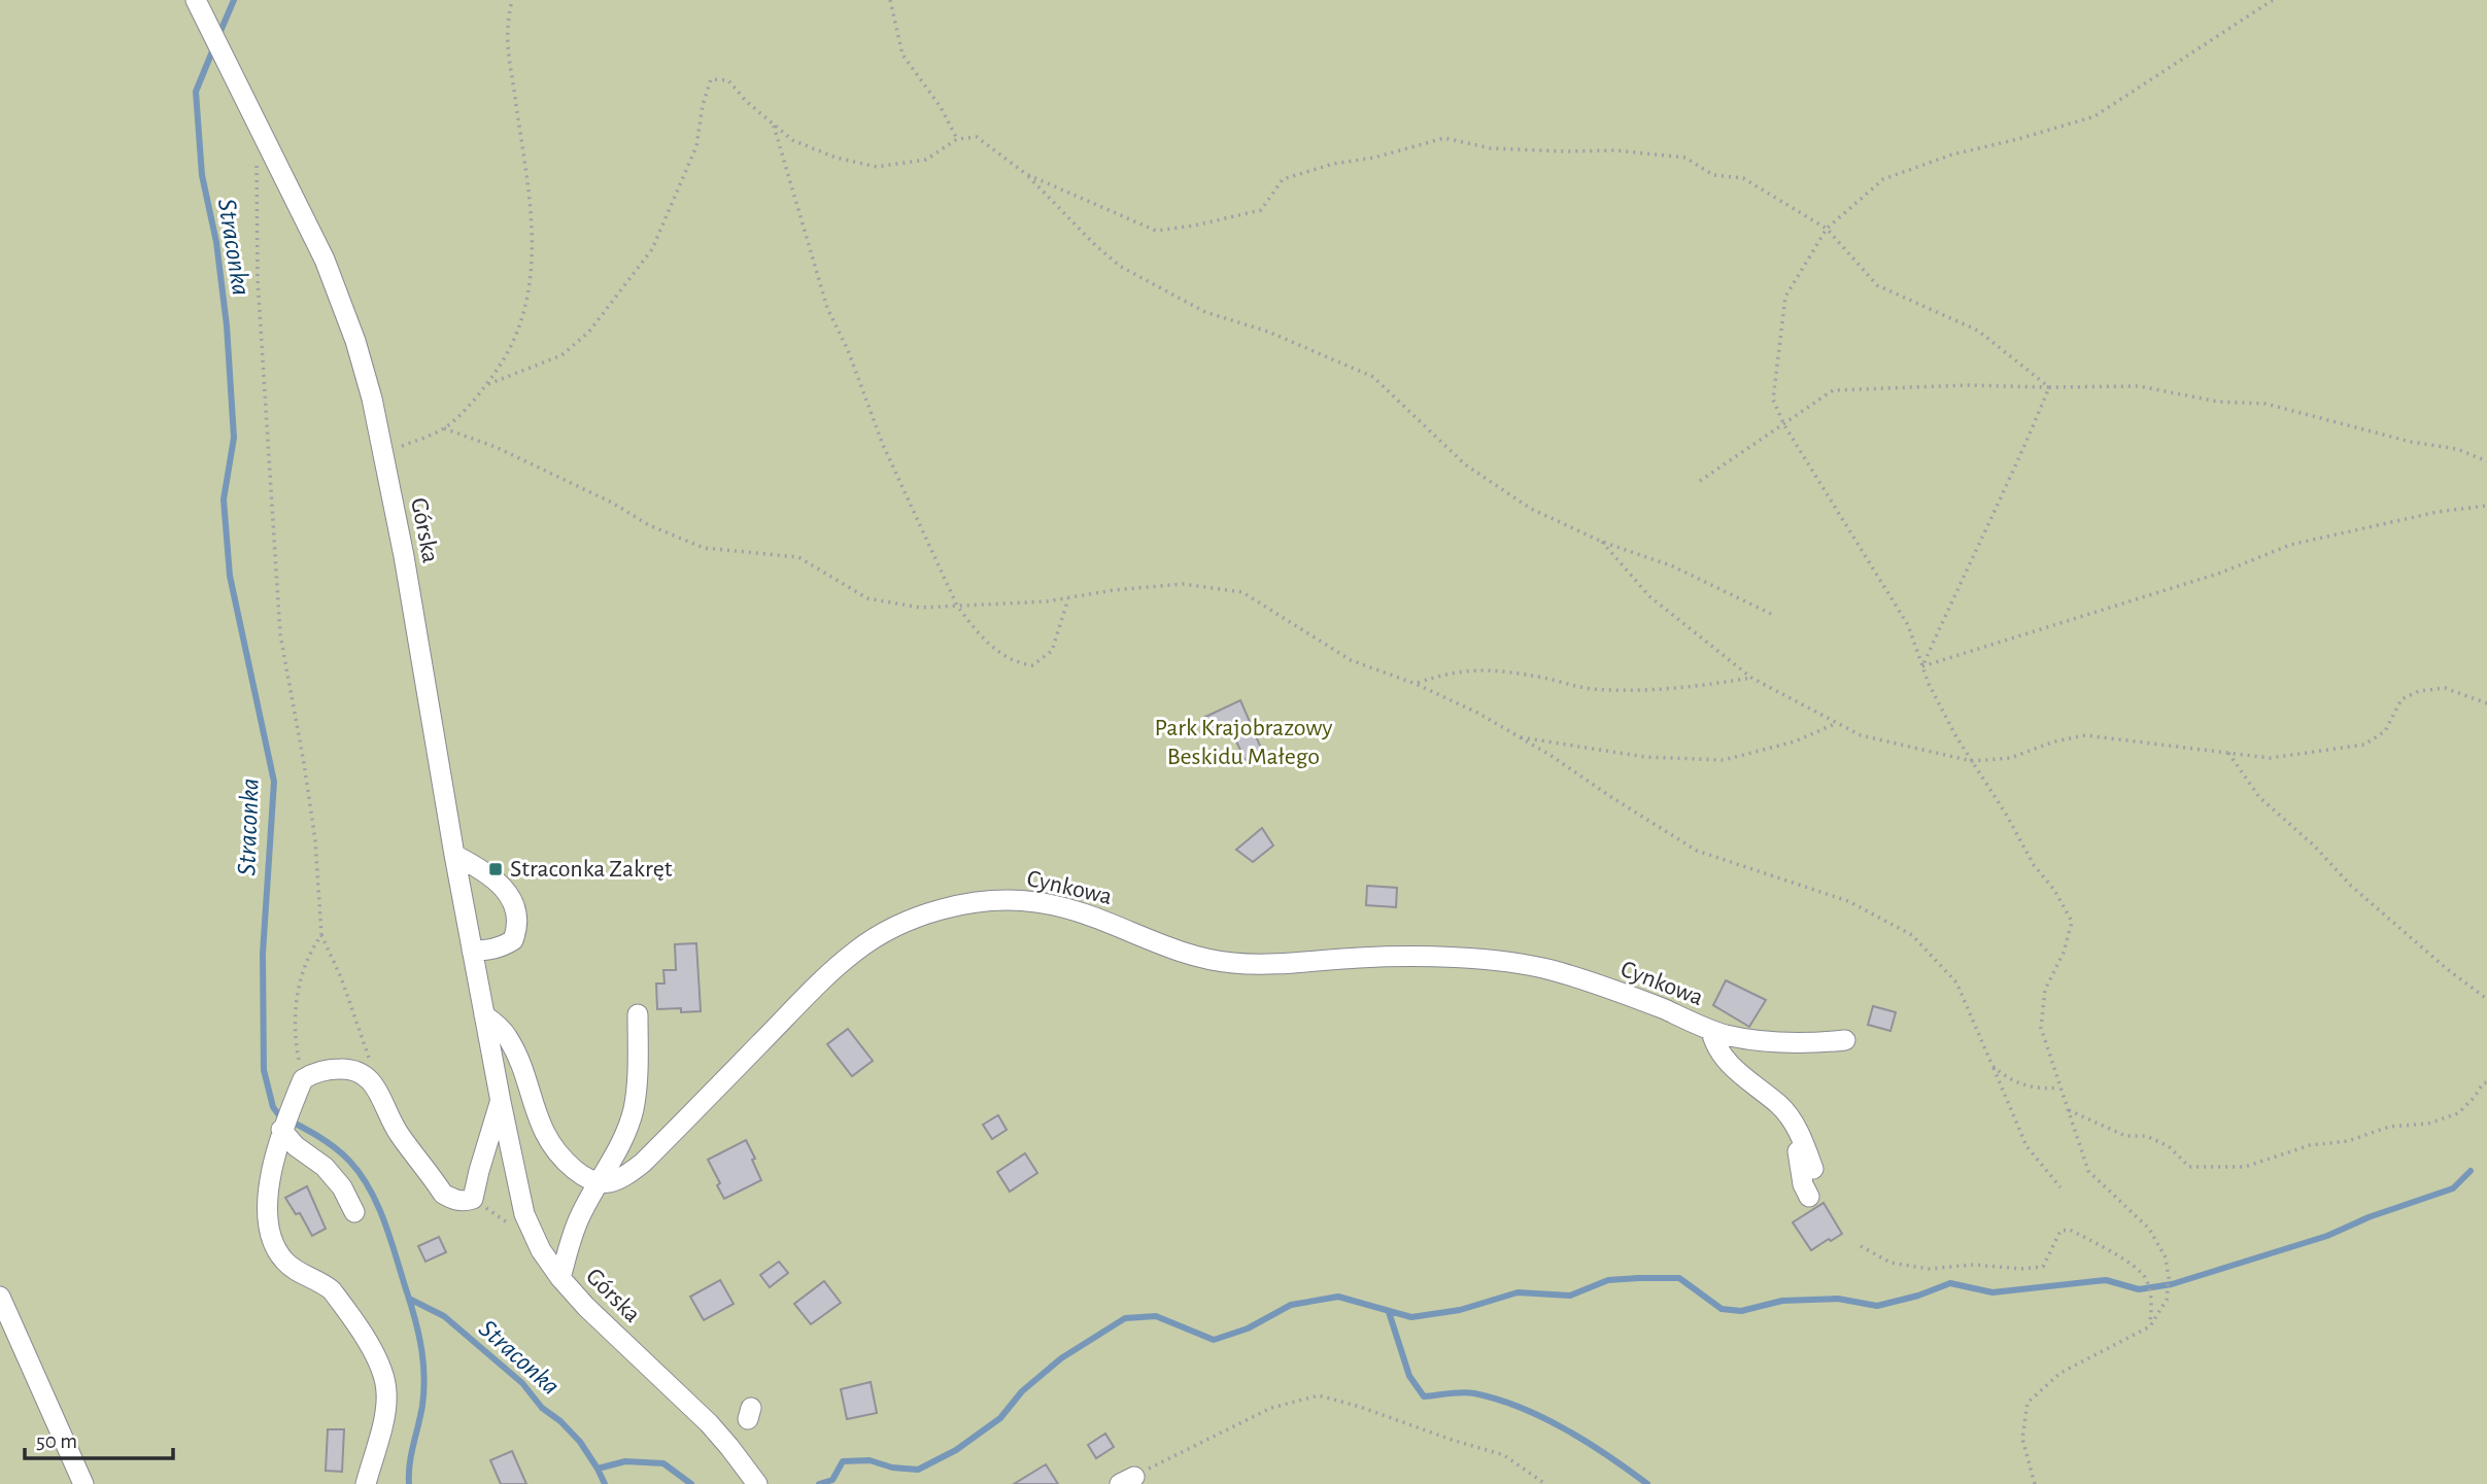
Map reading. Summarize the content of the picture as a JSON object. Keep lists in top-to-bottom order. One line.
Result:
{"streets":{"street":["Górska","Cynkowa"]},"water":["Straconka"],"parks":["Park Krajobrazowy Beskidu Małego"],"places":{"transit":["Straconka Zakręt"]},"scale_bar":"50 m"}
